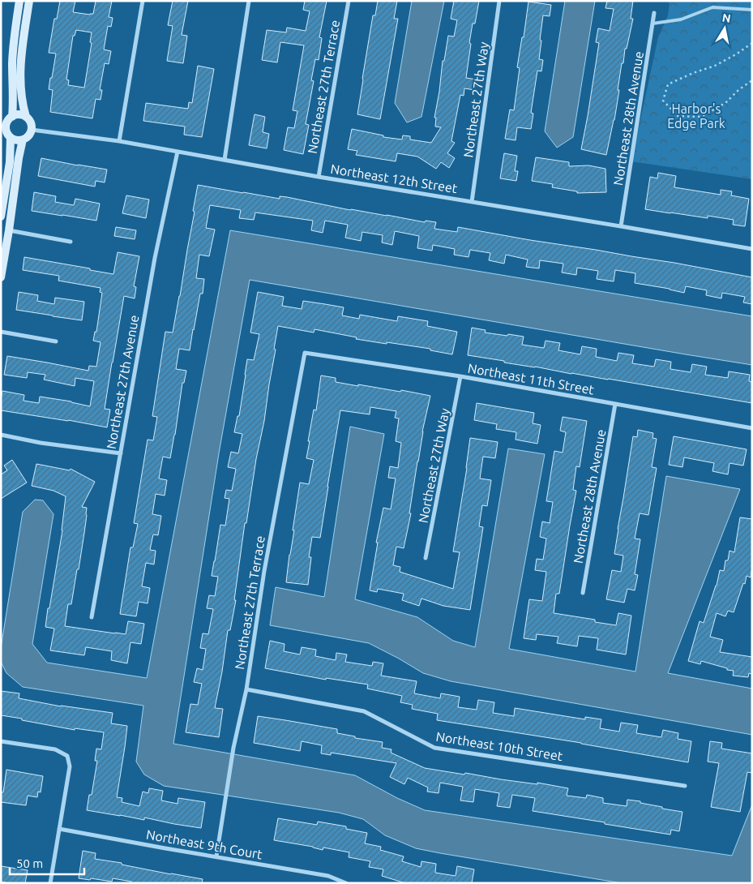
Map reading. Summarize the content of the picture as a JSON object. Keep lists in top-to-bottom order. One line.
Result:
{"streets":{"street":["Northeast 27th Terrace","Northeast 27th Way","Northeast 28th Avenue","Northeast 12th Street","Northeast 11th Street","Northeast 27th Avenue","Northeast 10th Street","Northeast 9th Court"]},"crossings":[["Northeast 27th Terrace","Northeast 12th Street"],["Northeast 27th Terrace","Northeast 11th Street"],["Northeast 27th Terrace","Northeast 10th Street"],["Northeast 27th Terrace","Northeast 9th Court"],["Northeast 27th Way","Northeast 12th Street"],["Northeast 27th Way","Northeast 11th Street"],["Northeast 28th Avenue","Northeast 12th Street"],["Northeast 28th Avenue","Northeast 11th Street"],["Northeast 12th Street","Northeast 27th Avenue"]],"parks":["Harbor's Edge Park"],"scale_bar":"50 m","north":"top"}
